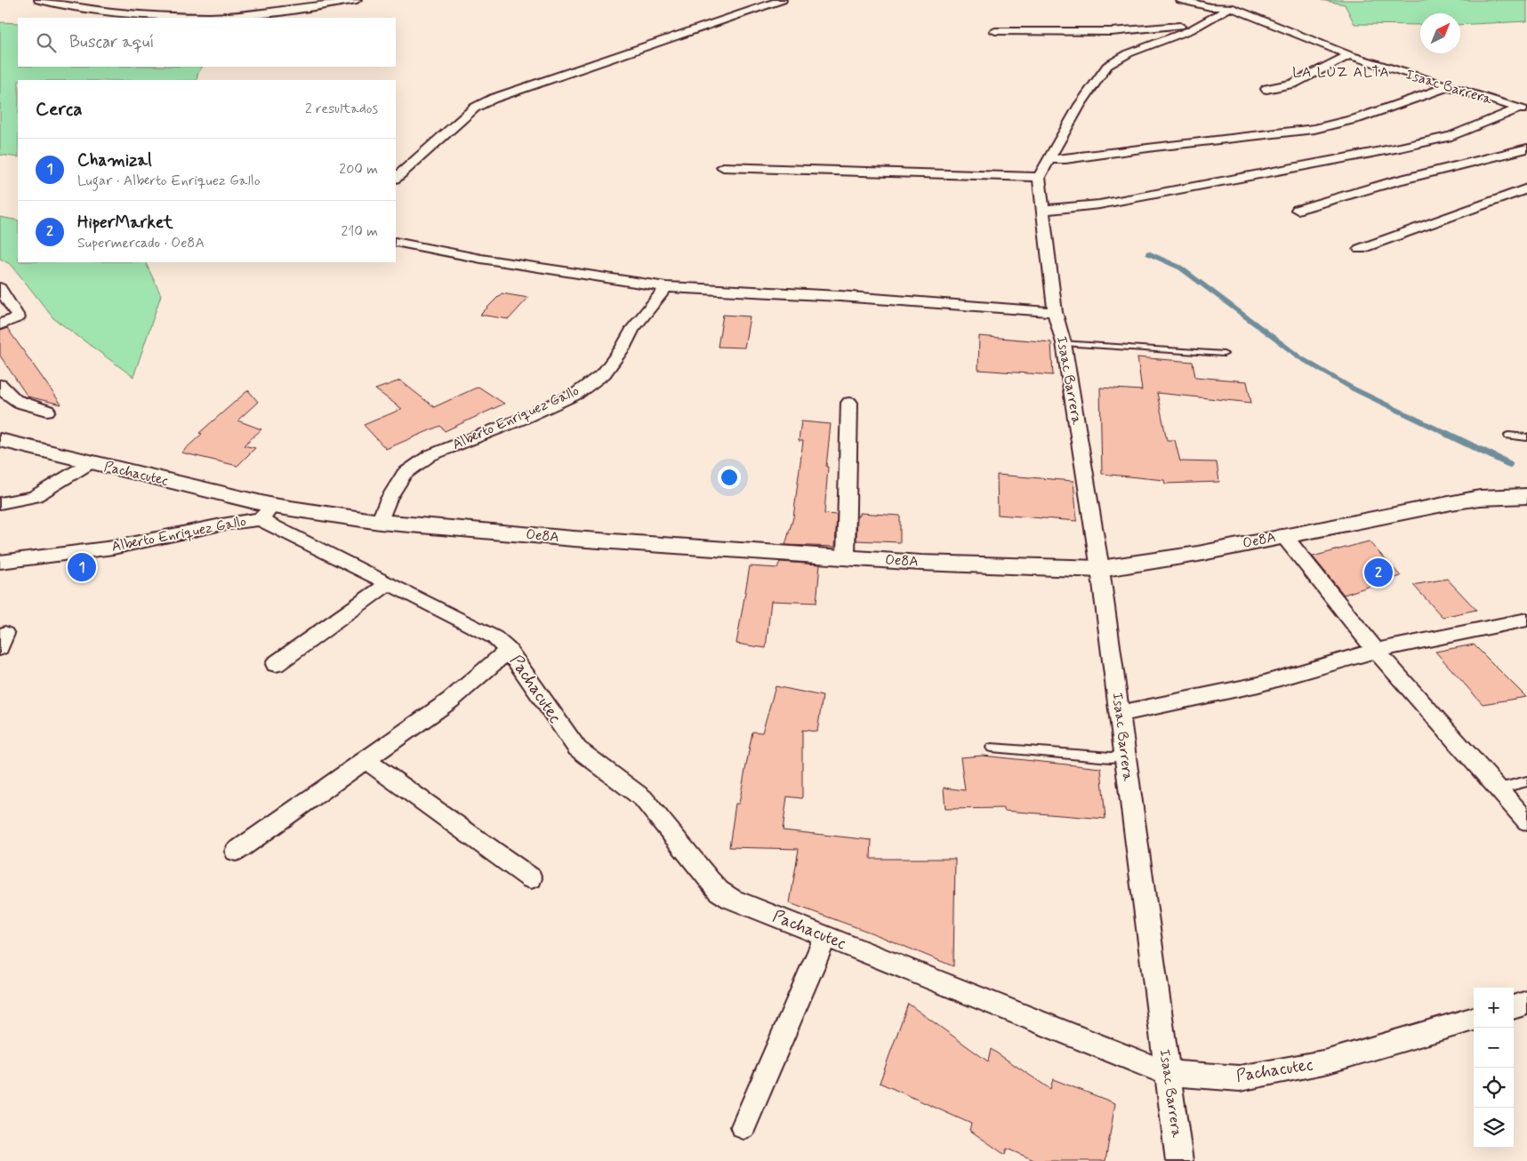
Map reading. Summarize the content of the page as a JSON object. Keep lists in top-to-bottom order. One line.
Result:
{"streets":{"street":["Isaac Barrera","Alberto Enriquez Gallo","Pachacutec","Oe8A"]},"crossings":[["Isaac Barrera","Pachacutec"],["Isaac Barrera","Oe8A"],["Alberto Enriquez Gallo","Pachacutec"],["Alberto Enriquez Gallo","Oe8A"],["Pachacutec","Oe8A"]],"districts":["LA LUZ ALTA"],"north":"top right","page":{"search":"Buscar aquí","heading":["Cerca","2 resultados"],"list":[{"mark":"1","name":"Chamizal","note":"Lugar · Alberto Enriquez Gallo","value":"200 m"},{"mark":"2","name":"HiperMarket","note":"Supermercado · Oe8A","value":"210 m"}],"pins":["1","2"],"map_buttons":["+","−"]}}
